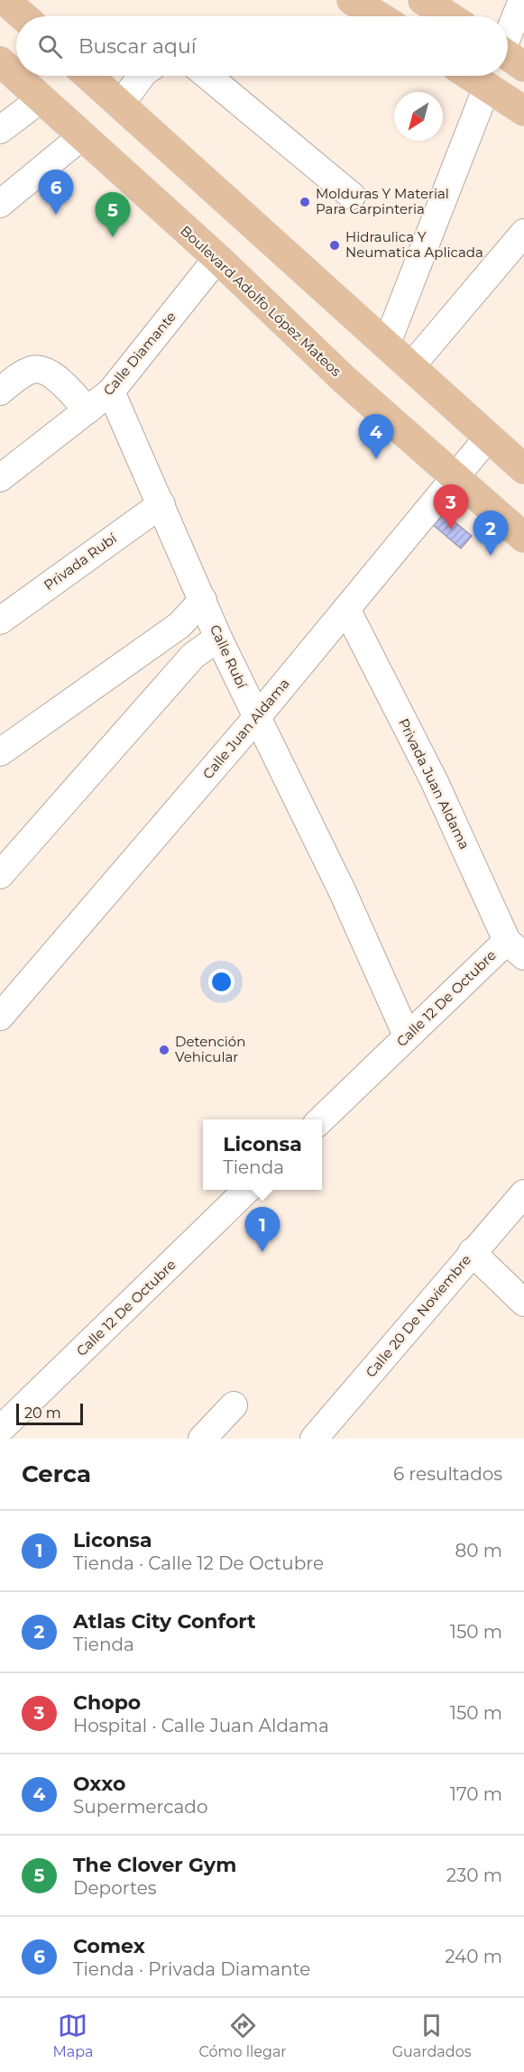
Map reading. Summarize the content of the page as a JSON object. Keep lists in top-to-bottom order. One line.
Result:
{"streets":{"main road":["Boulevard Adolfo López Mateos"],"street":["Calle Diamante","Privada Rubí","Calle Rubí","Calle Juan Aldama","Privada Juan Aldama","Calle 12 De Octubre","Calle 20 De Noviembre"]},"crossings":[["Boulevard Adolfo López Mateos","Calle Diamante"],["Boulevard Adolfo López Mateos","Calle Juan Aldama"],["Calle Diamante","Calle Rubí"],["Privada Rubí","Calle Rubí"],["Calle Rubí","Calle Juan Aldama"],["Calle Rubí","Calle 12 De Octubre"],["Calle Juan Aldama","Privada Juan Aldama"],["Privada Juan Aldama","Calle 12 De Octubre"]],"places":["Molduras Y Material Para Carpinteria","Hidraulica Y Neumatica Aplicada","Detención Vehicular"],"scale_bar":"20 m","north":"bottom left","page":{"search":"Buscar aquí","pins":["6","5","4","3","2","1"],"popup":["Liconsa","Tienda"],"scale":"20 m","heading":["Cerca","6 resultados"],"list":[{"mark":"1","name":"Liconsa","note":"Tienda · Calle 12 De Octubre","value":"80 m"},{"mark":"2","name":"Atlas City Confort","note":"Tienda","value":"150 m"},{"mark":"3","name":"Chopo","note":"Hospital · Calle Juan Aldama","value":"150 m"},{"mark":"4","name":"Oxxo","note":"Supermercado","value":"170 m"},{"mark":"5","name":"The Clover Gym","note":"Deportes","value":"230 m"},{"mark":"6","name":"Comex","note":"Tienda · Privada Diamante","value":"240 m"}],"nav":["Mapa","Cómo llegar","Guardados"]}}
